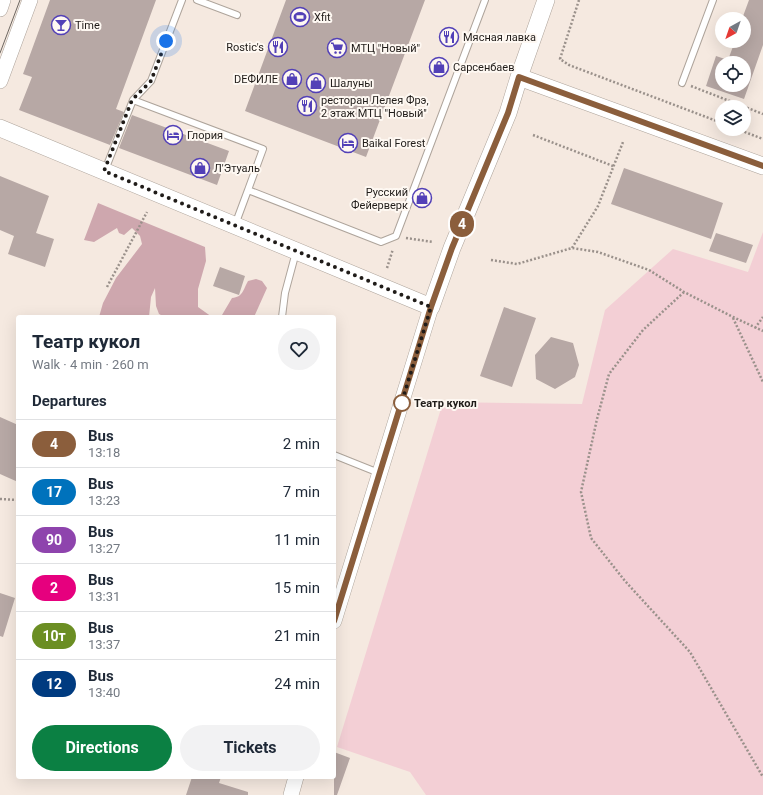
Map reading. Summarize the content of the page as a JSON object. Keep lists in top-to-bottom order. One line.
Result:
{"places":{"sports":["Xfit"],"bar":["Time"],"restaurant":["Мясная лавка","Rostic's","ресторан Лелея Фрэ, 2 этаж МТЦ \"Новый\""],"supermarket":["МТЦ \"Новый\""],"shop":["Сарсенбаев","DЕФИЛЕ","Шалуны","Л'Этуаль","Русский Фейерверк"],"hotel":["Глория","Baikal Forest"],"other":["Театр кукол"]},"lines":["bus line 4"],"north":"bottom left","page":{"on_map":"4","heading":[["Театр кукол","Walk · 4 min · 260 m"],"Departures"],"list":[{"mark":"4","name":"Bus","note":"13:18","value":"2 min"},{"mark":"17","name":"Bus","note":"13:23","value":"7 min"},{"mark":"90","name":"Bus","note":"13:27","value":"11 min"},{"mark":"2","name":"Bus","note":"13:31","value":"15 min"},{"mark":"10т","name":"Bus","note":"13:37","value":"21 min"},{"mark":"12","name":"Bus","note":"13:40","value":"24 min"}],"buttons":["Directions","Tickets"]}}
